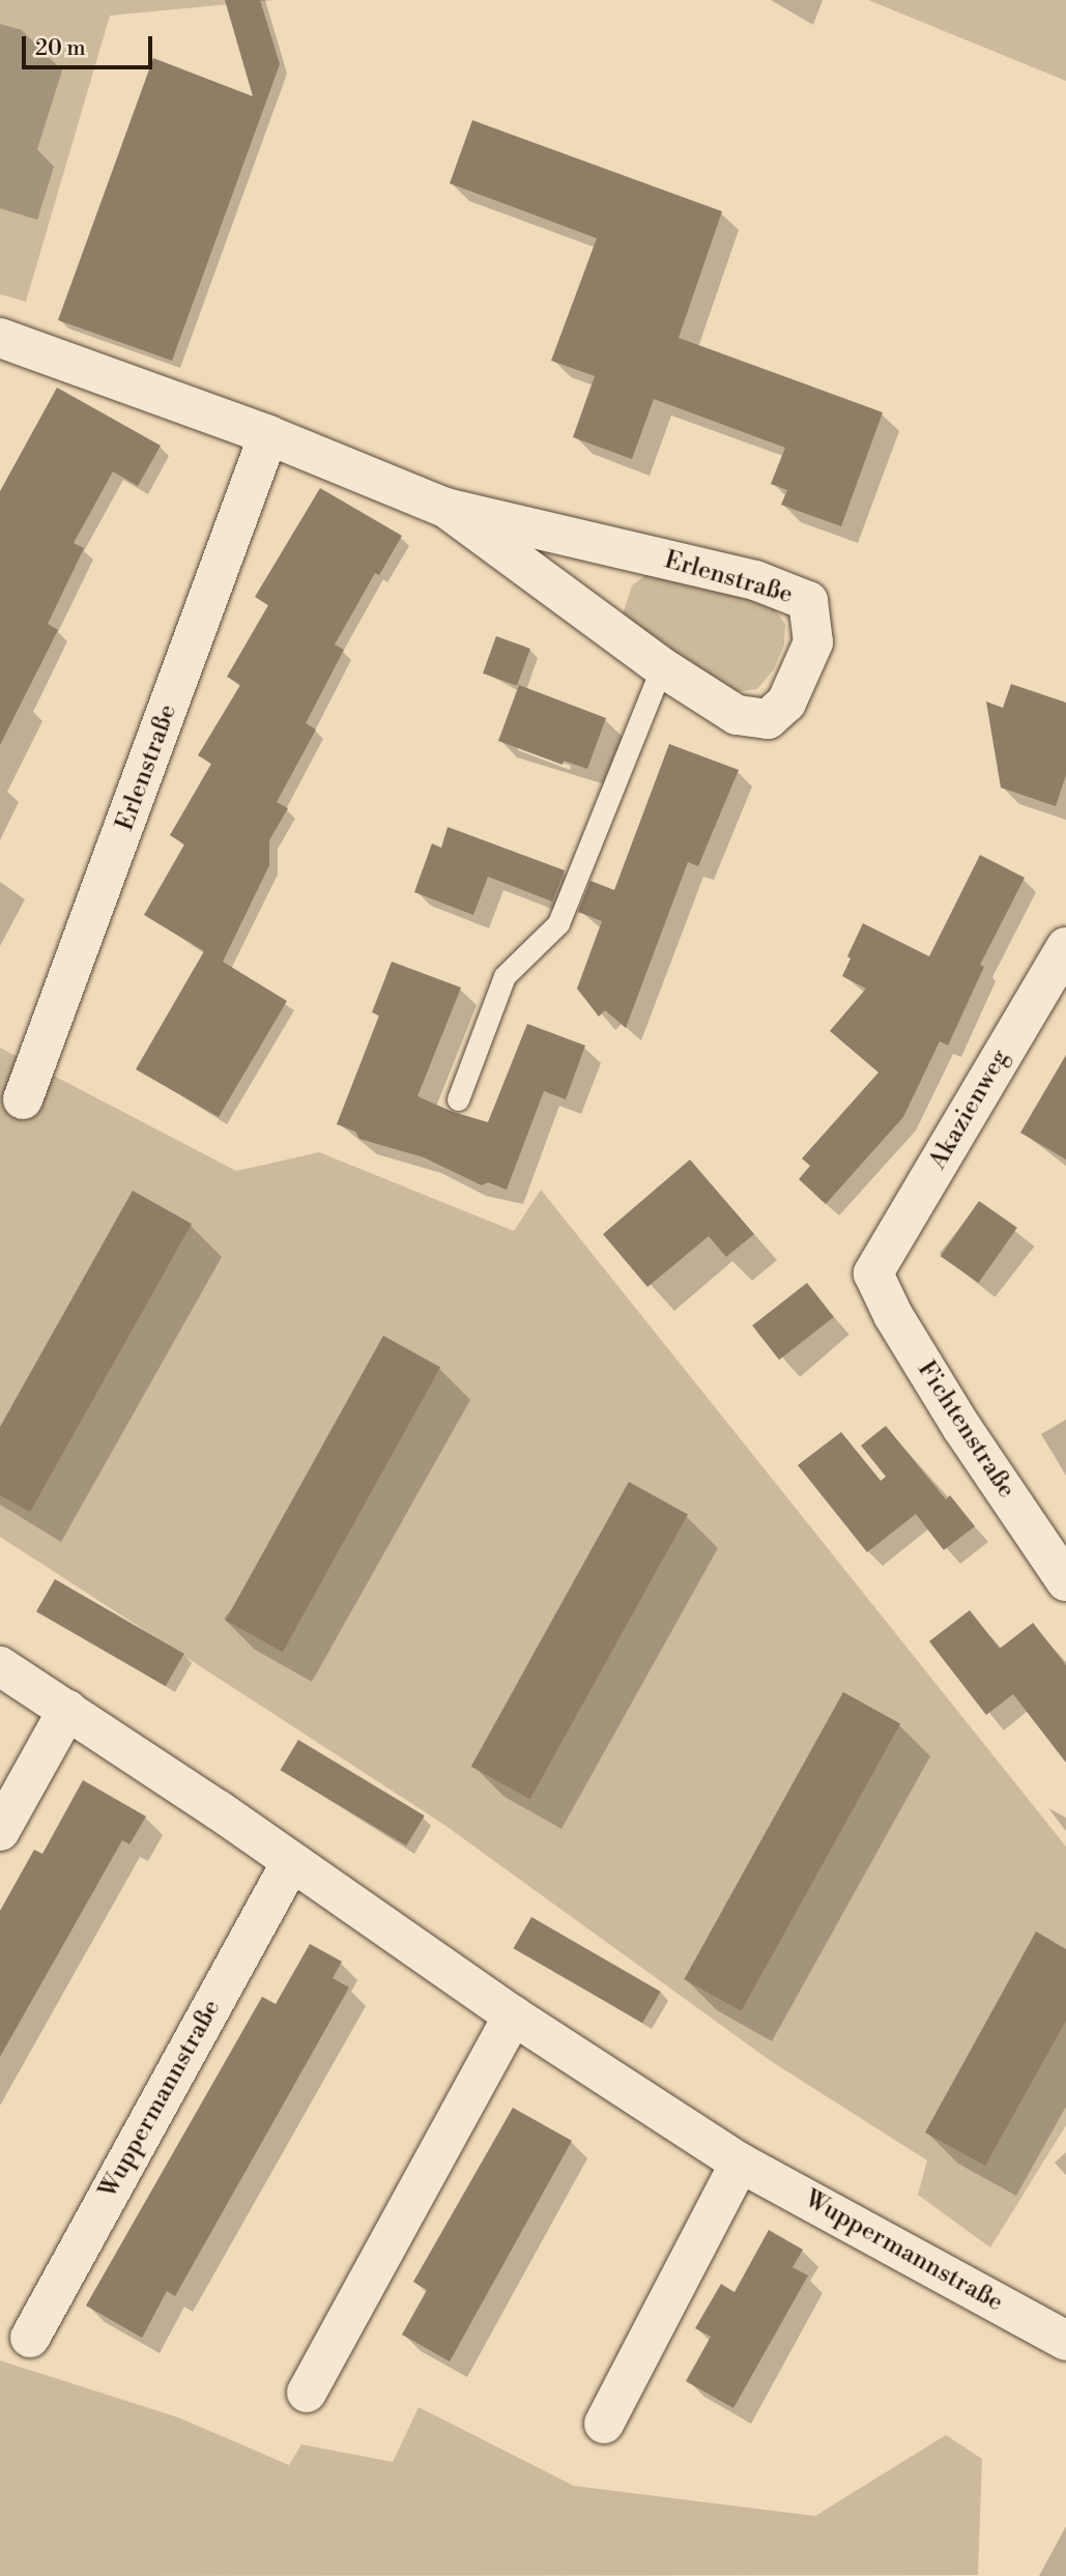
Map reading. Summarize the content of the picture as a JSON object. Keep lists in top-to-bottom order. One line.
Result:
{"streets":{"street":["Erlenstraße","Akazienweg","Fichtenstraße","Wuppermannstraße"]},"crossings":[["Akazienweg","Fichtenstraße"]],"scale_bar":"20 m"}
